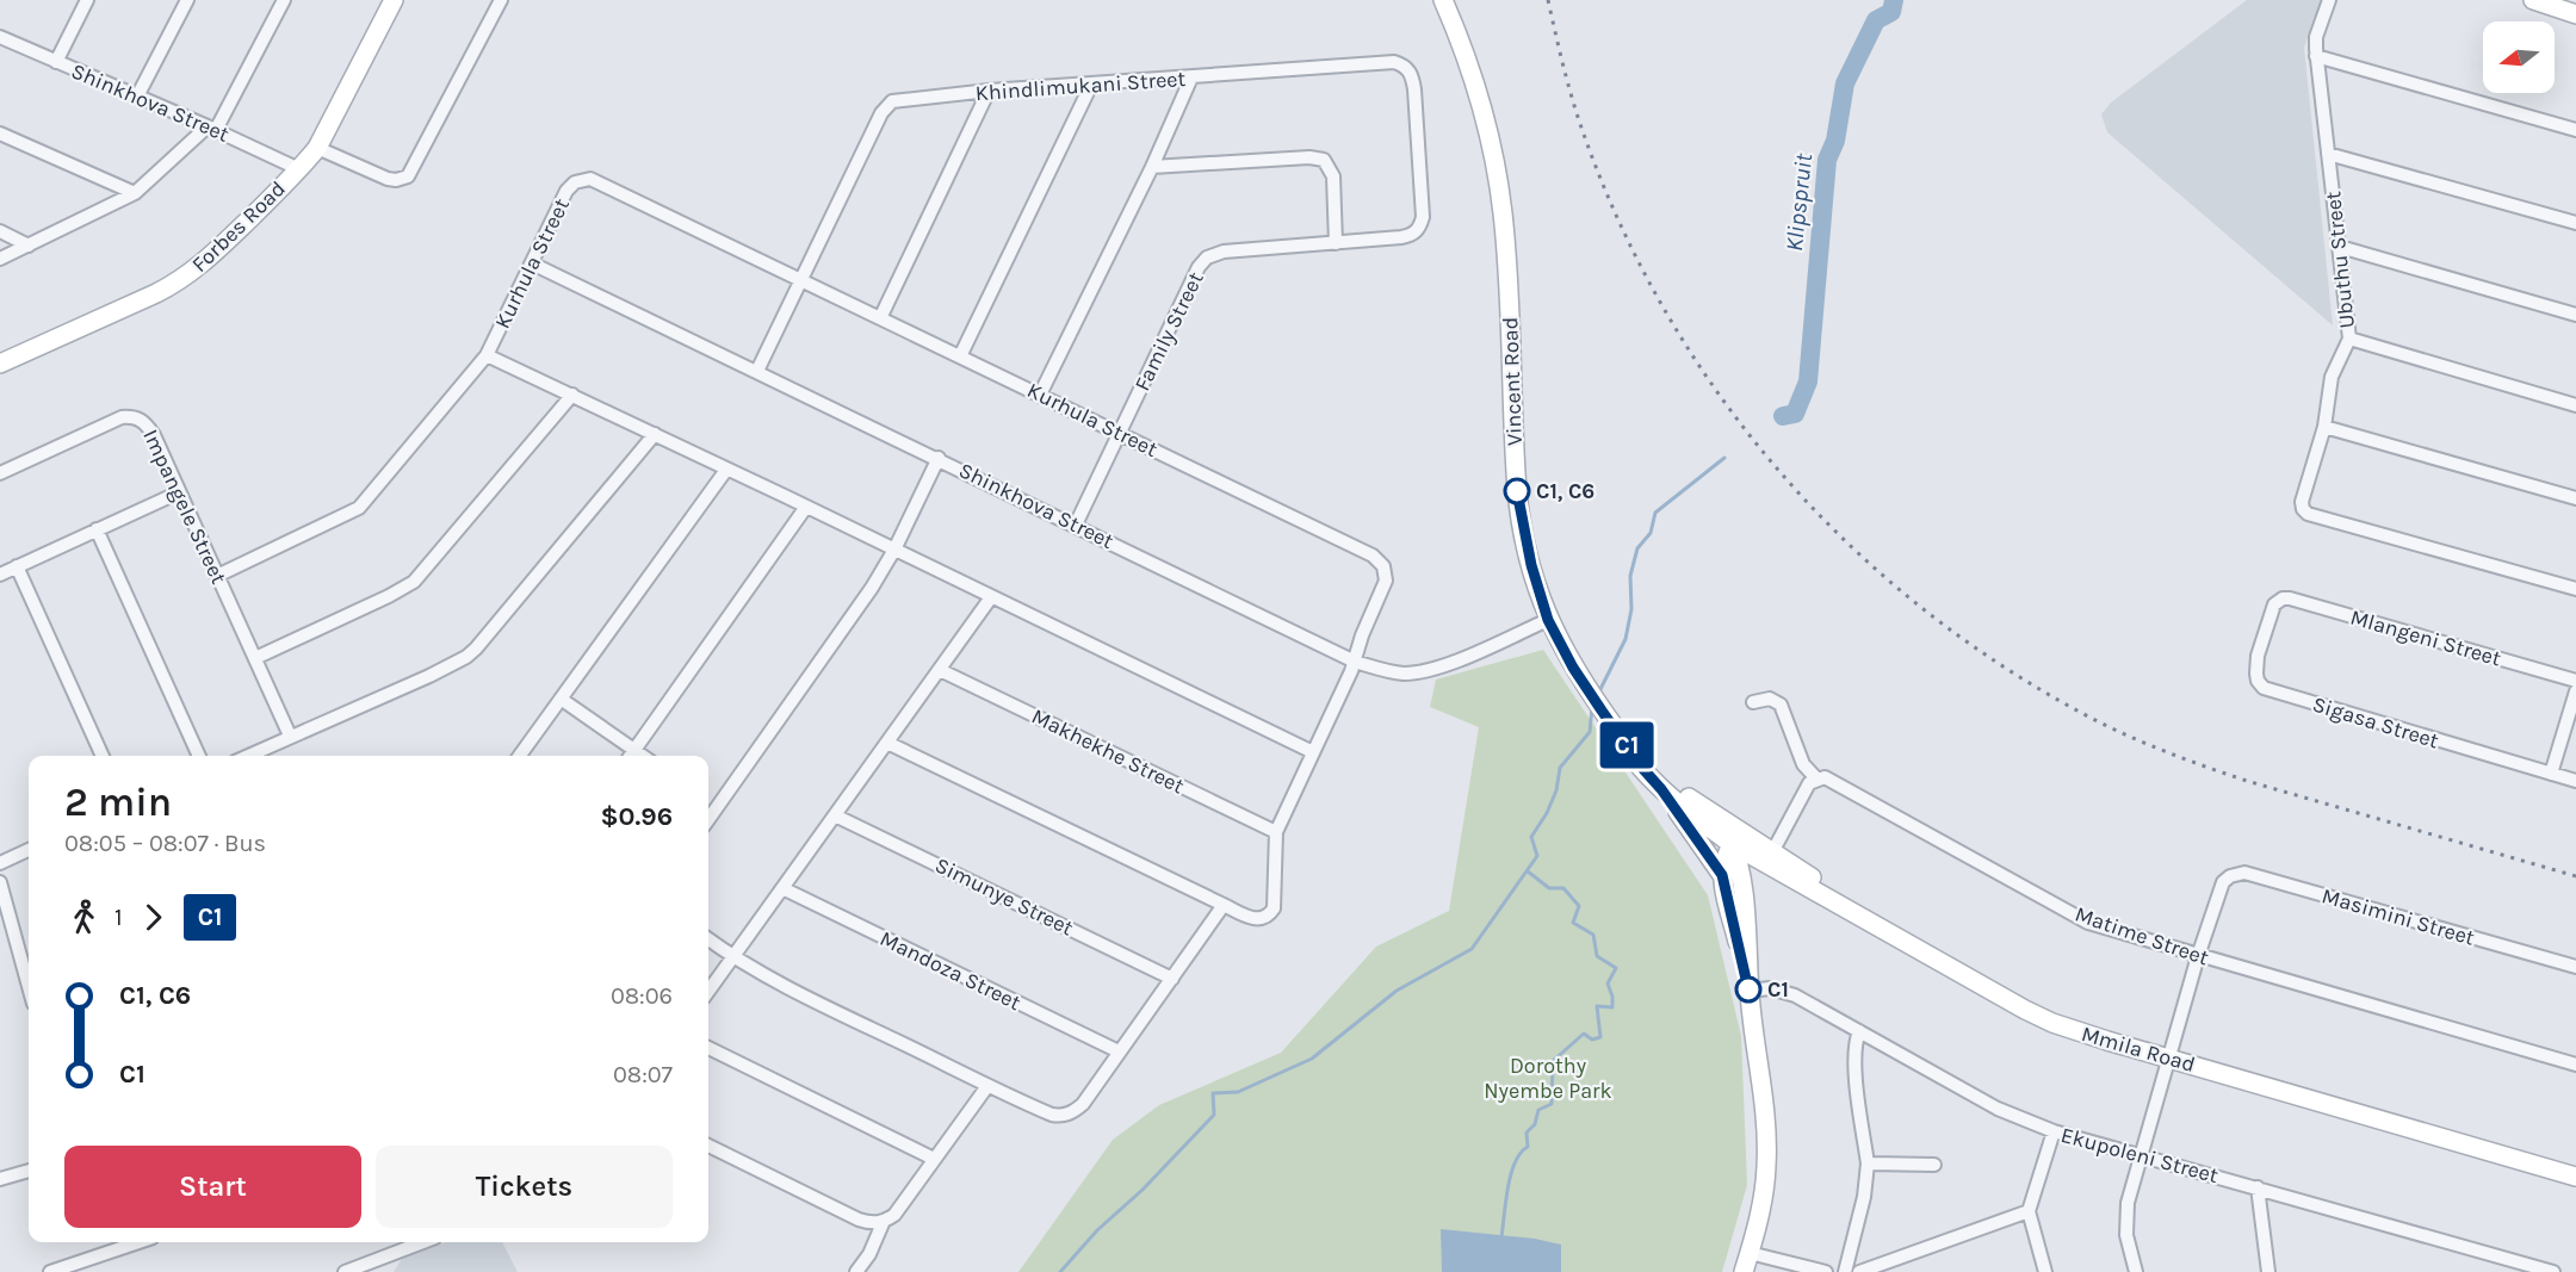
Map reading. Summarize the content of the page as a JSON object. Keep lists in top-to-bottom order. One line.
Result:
{"streets":{"main road":["Forbes Road","Vincent Road","Mmila Road"],"street":["Khindlimukani Street","Shinkhova Street","Ubuthu Street","Kurhula Street","Family Street","Impangele Street","Mlangeni Street","Sigasa Street","Makhekhe Street","Simunye Street","Masimini Street","Matime Street","Mandoza Street","Ekupoleni Street"]},"crossings":[["Khindlimukani Street","Shinkhova Street"],["Khindlimukani Street","Kurhula Street"],["Khindlimukani Street","Family Street"],["Shinkhova Street","Forbes Road"],["Shinkhova Street","Kurhula Street"],["Shinkhova Street","Family Street"],["Shinkhova Street","Vincent Road"],["Kurhula Street","Family Street"],["Kurhula Street","Impangele Street"],["Kurhula Street","Makhekhe Street"],["Vincent Road","Mmila Road"],["Mlangeni Street","Sigasa Street"],["Masimini Street","Matime Street"]],"water":["Klipspruit"],"parks":["Dorothy Nyembe Park"],"places":["C1, C6","C1"],"lines":["bus line C1"],"north":"left","page":{"on_map":"C1","heading":["2 min","08:05 – 08:07 · Bus","$0.96"],"legs":["1","C1"],"list":[{"name":"C1, C6","value":"08:06"},{"name":"C1","value":"08:07"}],"buttons":["Start","Tickets"]}}
